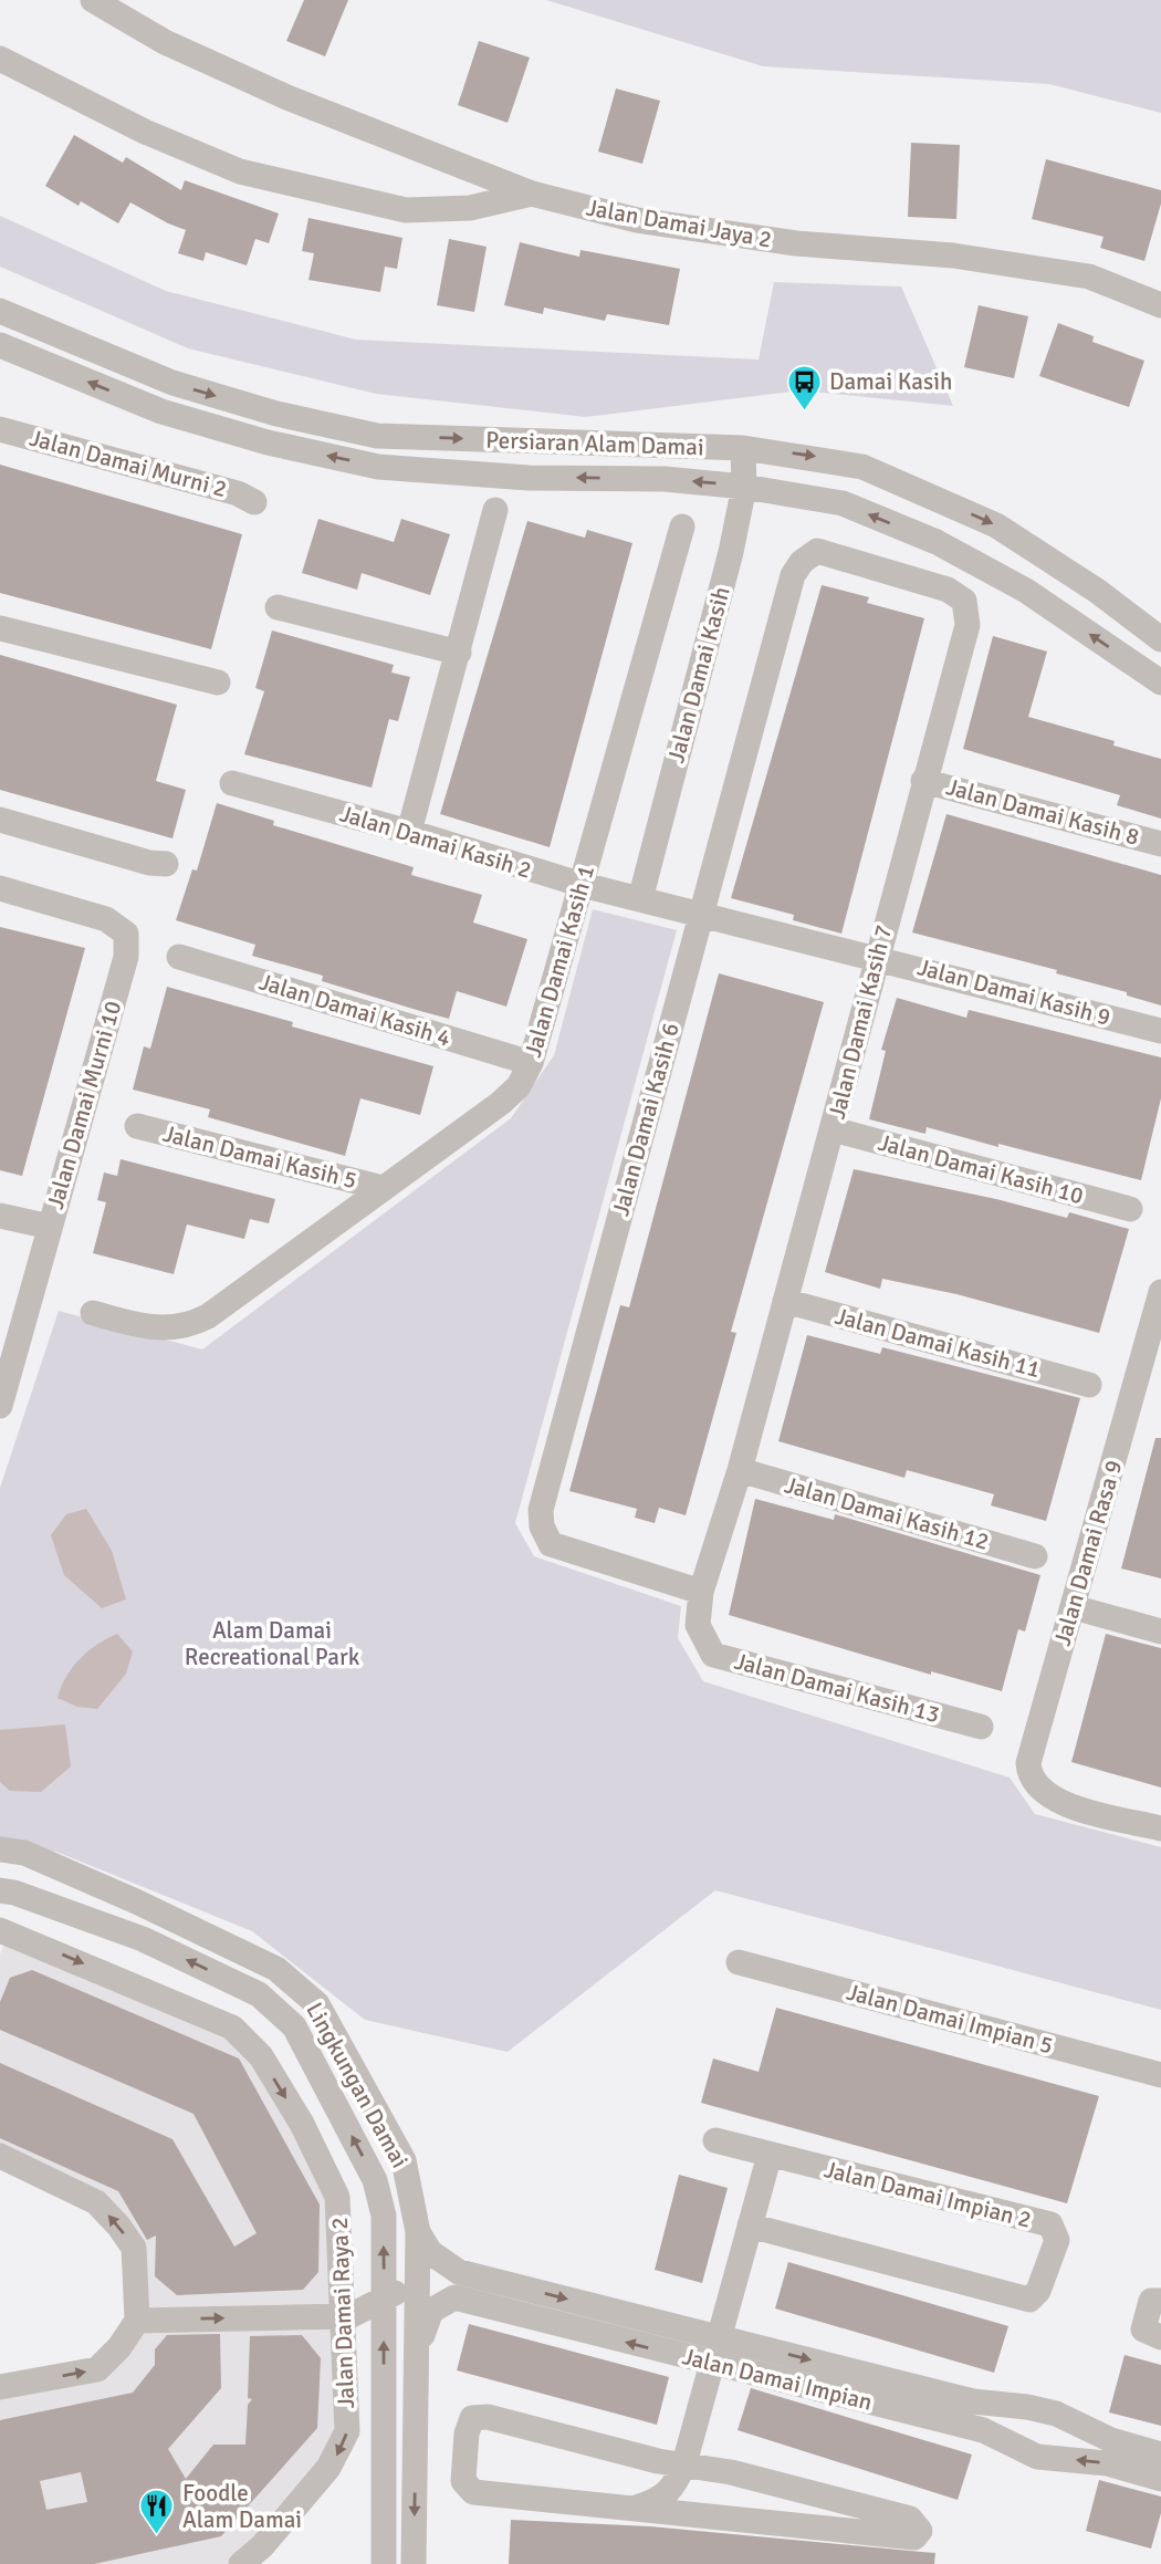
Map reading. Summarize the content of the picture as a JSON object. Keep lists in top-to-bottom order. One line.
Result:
{"streets":{"street":["Jalan Damai Jaya 2","Persiaran Alam Damai","Jalan Damai Murni 2","Jalan Damai Kasih","Jalan Damai Kasih 8","Jalan Damai Kasih 2","Jalan Damai Kasih 1","Jalan Damai Kasih 9","Jalan Damai Kasih 4","Jalan Damai Kasih 7","Jalan Damai Murni 10","Jalan Damai Kasih 6","Jalan Damai Kasih 5","Jalan Damai Kasih 10","Jalan Damai Kasih 11","Jalan Damai Kasih 12","Jalan Damai Rasa 9","Jalan Damai Kasih 13","Jalan Damai Impian 5","Lingkungan Damai","Jalan Damai Impian 2","Jalan Damai Raya 2","Jalan Damai Impian"]},"crossings":[["Persiaran Alam Damai","Jalan Damai Kasih"],["Jalan Damai Kasih","Jalan Damai Kasih 2"],["Jalan Damai Kasih","Jalan Damai Kasih 9"],["Jalan Damai Kasih 8","Jalan Damai Kasih 7"],["Jalan Damai Kasih 2","Jalan Damai Kasih 1"],["Jalan Damai Kasih 2","Jalan Damai Kasih 9"],["Jalan Damai Kasih 1","Jalan Damai Kasih 4"],["Jalan Damai Kasih 1","Jalan Damai Kasih 5"],["Jalan Damai Kasih 9","Jalan Damai Kasih 7"],["Jalan Damai Kasih 9","Jalan Damai Kasih 6"],["Jalan Damai Kasih 7","Jalan Damai Kasih 6"],["Jalan Damai Kasih 7","Jalan Damai Kasih 10"],["Jalan Damai Kasih 7","Jalan Damai Kasih 11"],["Jalan Damai Kasih 7","Jalan Damai Kasih 12"],["Jalan Damai Kasih 7","Jalan Damai Kasih 13"],["Jalan Damai Kasih 6","Jalan Damai Kasih 13"],["Lingkungan Damai","Jalan Damai Impian"]],"parks":["Alam Damai Recreational Park"],"places":{"bus stop":["Damai Kasih"],"restaurant":["Foodle Alam Damai"]}}
